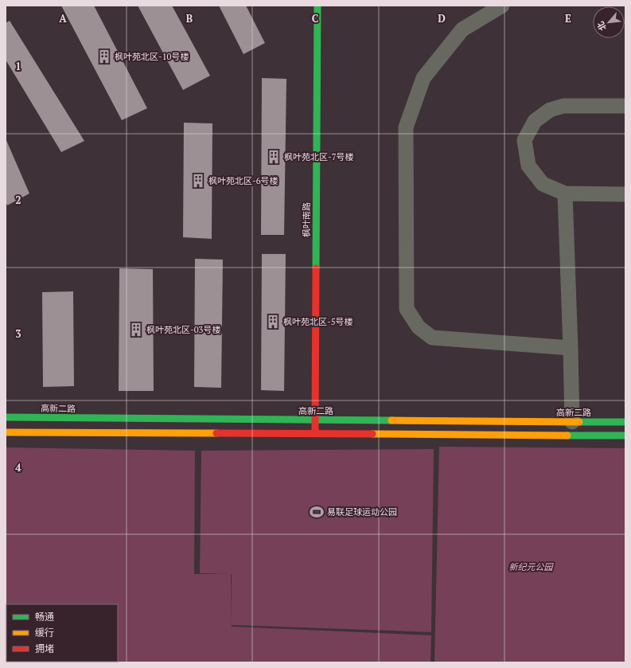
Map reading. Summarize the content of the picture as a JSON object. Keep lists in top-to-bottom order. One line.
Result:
{"streets":{"street":["枫叶南路","高新二路"]},"crossings":[["枫叶南路","高新二路"]],"parks":["新纪元公园"],"places":{"building":["枫叶苑北区-10号楼","枫叶苑北区-7号楼","枫叶苑北区-6号楼","枫叶苑北区-5号楼","枫叶苑北区-03号楼"],"sports":["易联足球运动公园"]},"legend":["畅通","缓行","拥堵"],"north":"bottom left","grid":{"columns":["A","B","C","D","E"],"rows":["1","2","3","4"]}}
